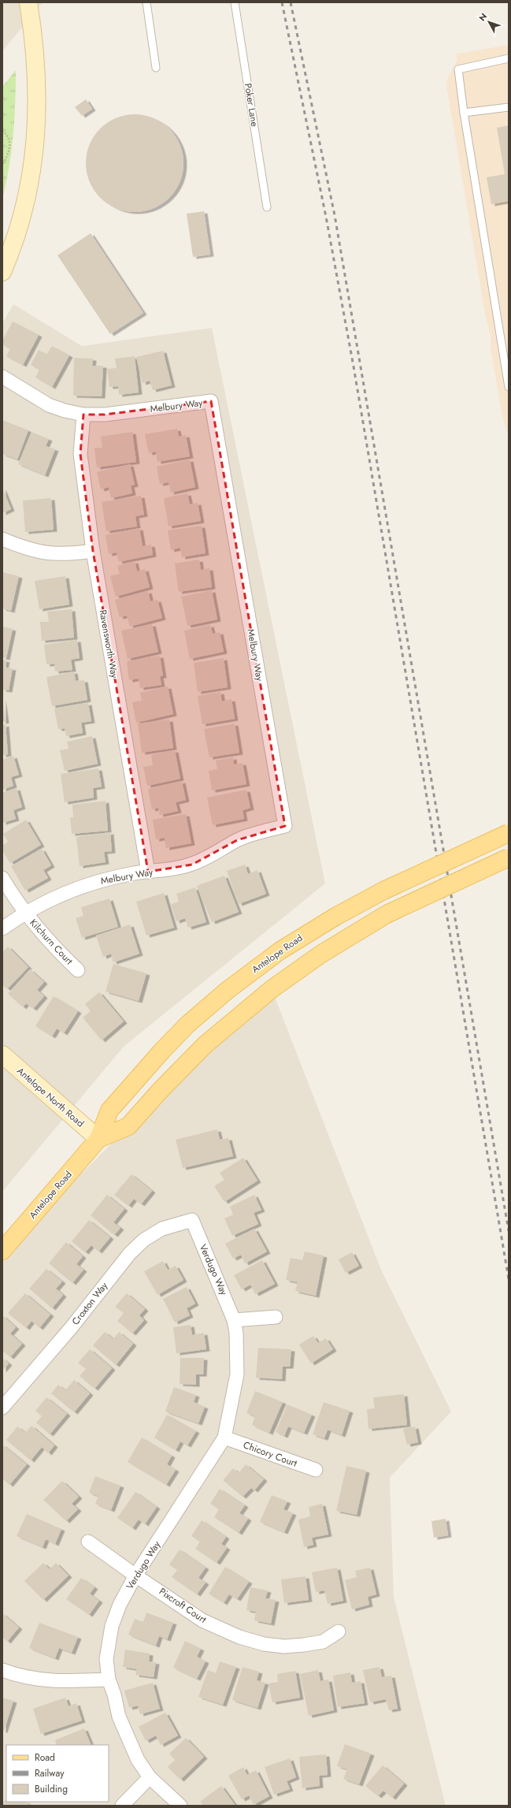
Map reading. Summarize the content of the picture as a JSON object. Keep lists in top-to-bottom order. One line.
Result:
{"streets":{"main road":["Antelope Road","Antelope North Road"],"street":["Melbury Way","Ravensworth Way","Kilchurn Court","Verdugo Way","Croxton Way","Chicory Court","Pixcroft Court"],"lane":["Poker Lane"]},"crossings":[["Melbury Way","Ravensworth Way"],["Melbury Way","Kilchurn Court"],["Antelope Road","Antelope North Road"],["Verdugo Way","Croxton Way"],["Verdugo Way","Chicory Court"],["Verdugo Way","Pixcroft Court"]],"legend":["Road","Railway","Building"],"north":"top left"}
